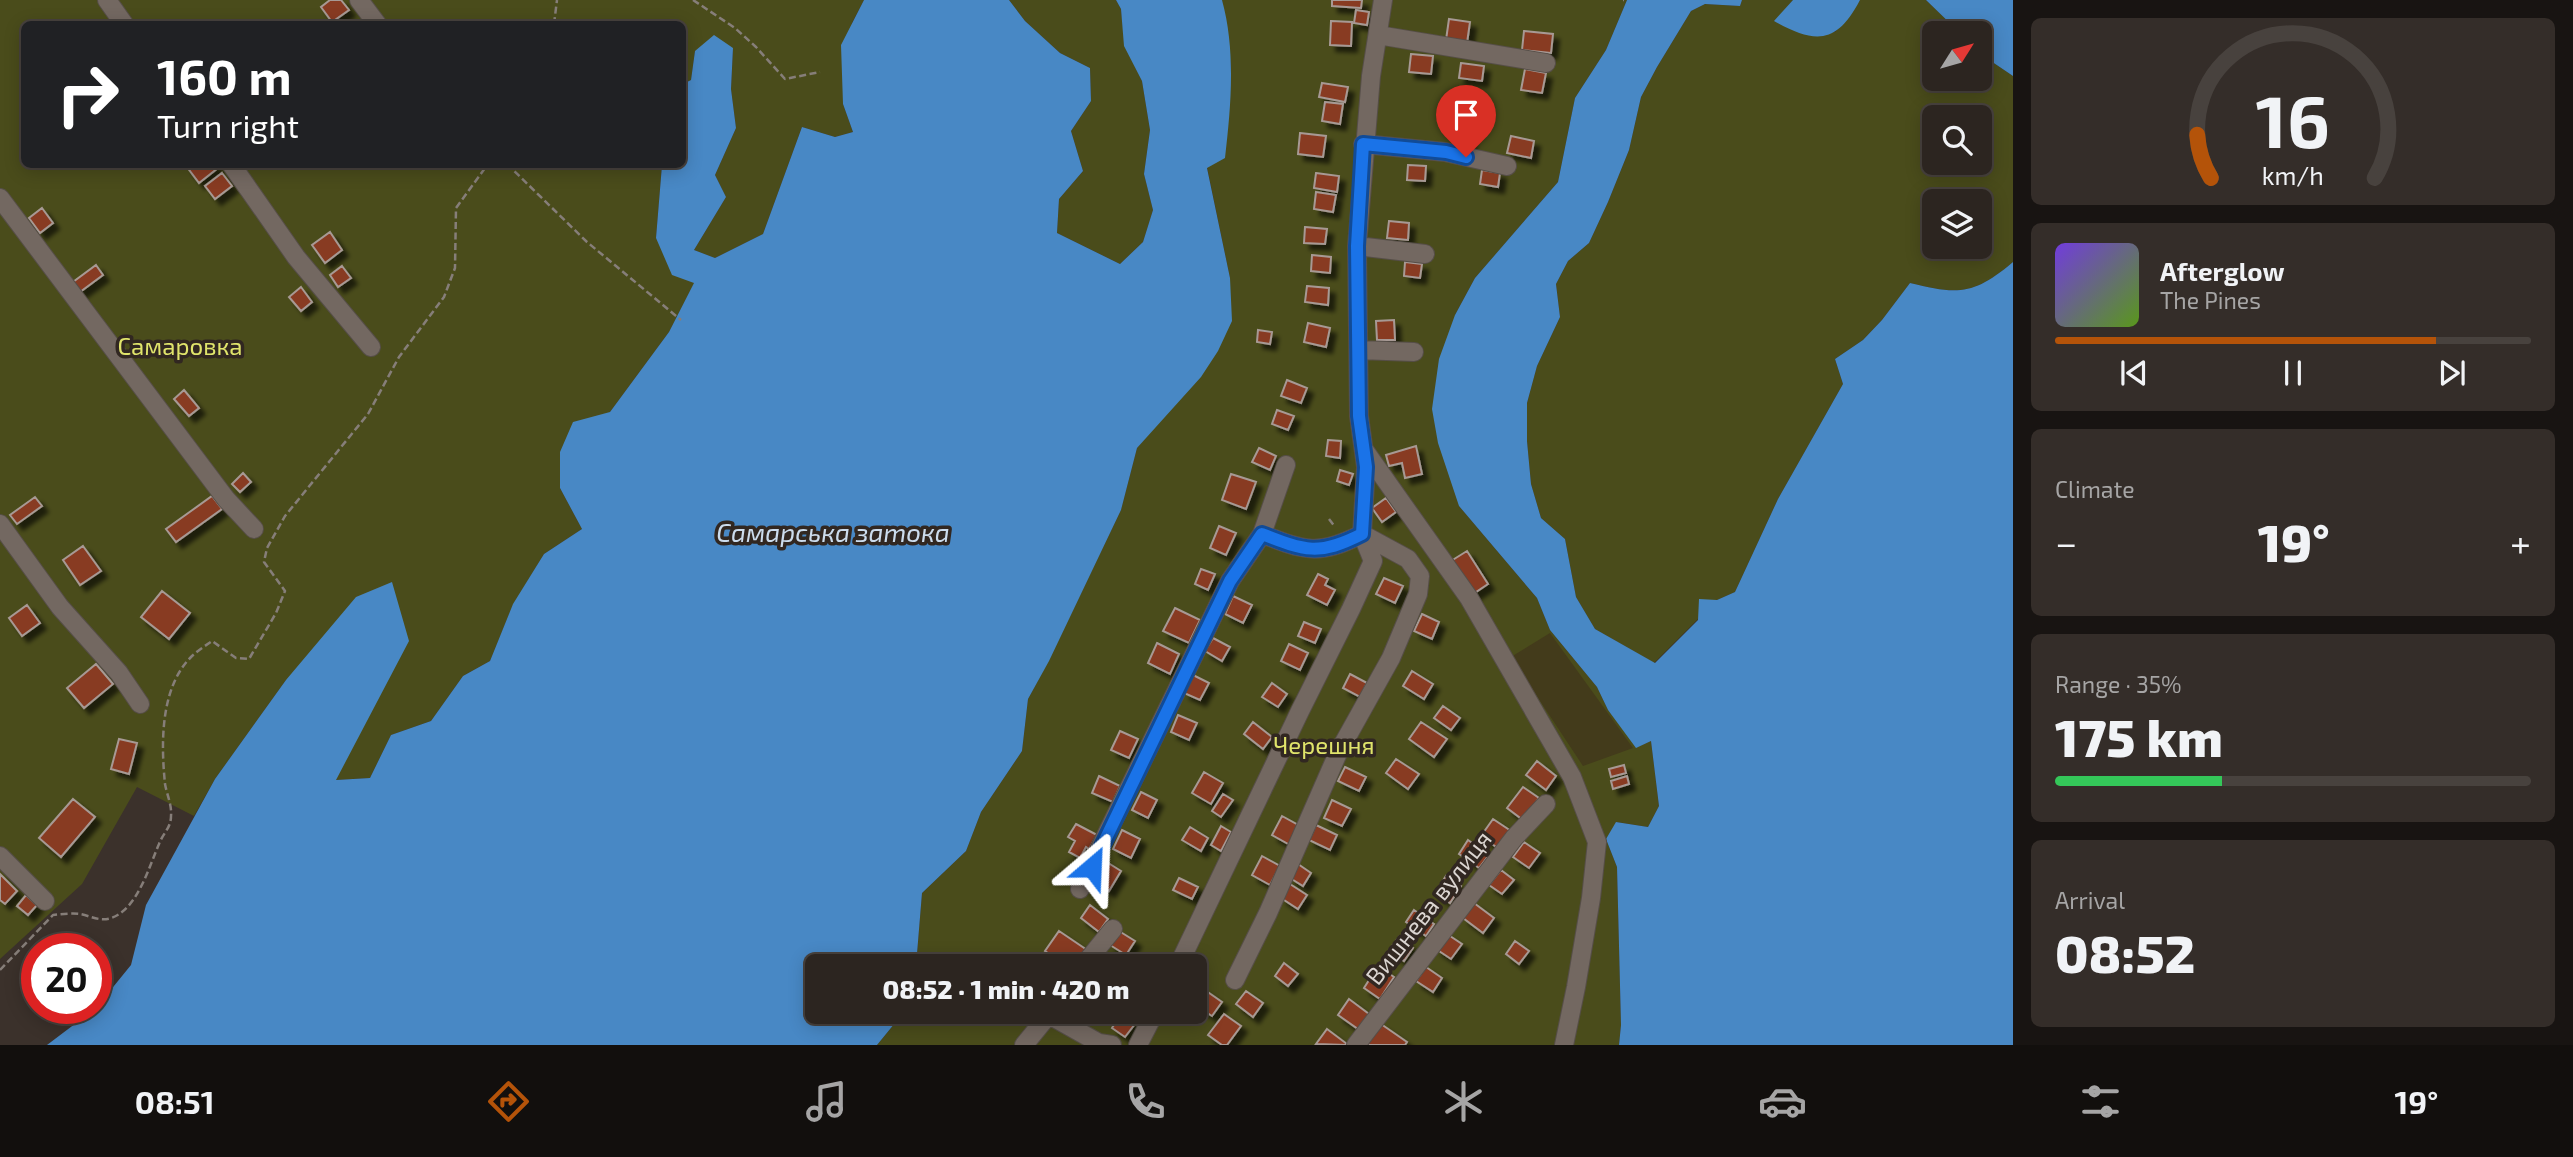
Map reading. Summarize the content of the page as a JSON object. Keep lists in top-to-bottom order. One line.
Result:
{"streets":{"street":["Вишнева вулиця"]},"water":["Самарська затока"],"parks":["Самаровка","Черешня"],"north":"top right","page":{"turn":["160 m","Turn right"],"song":["Afterglow","The Pines"],"tile":["Climate",["Range · 35%","175 km"],["Arrival","08:52"]],"heat":["−","19°","+"],"limit":"20","trip":"08:52 · 1 min · 420 m","tabs":["08:51","19°"],"gauge":["16","km/h"]}}
